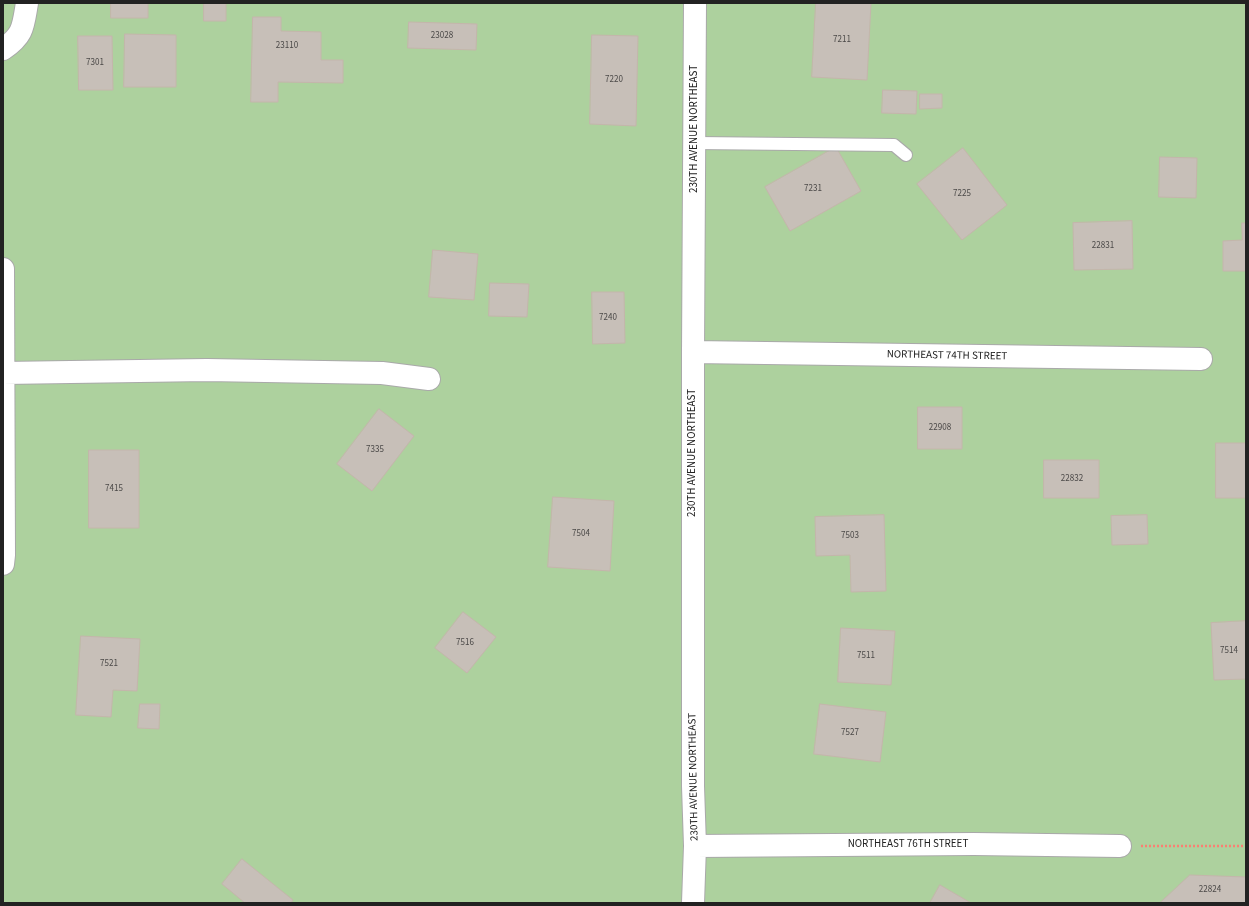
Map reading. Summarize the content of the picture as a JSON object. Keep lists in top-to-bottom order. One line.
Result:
{"streets":{"street":["230TH AVENUE NORTHEAST","NORTHEAST 74TH STREET","NORTHEAST 76TH STREET"]},"crossings":[["230TH AVENUE NORTHEAST","NORTHEAST 74TH STREET"],["230TH AVENUE NORTHEAST","NORTHEAST 76TH STREET"]],"house_numbers":["23028","7211","23110","7301","7220","7231","7225","22831","7240","22908","7335","22832","7415","7504","7503","7516","7514","7511","7521","7527","22824"]}
